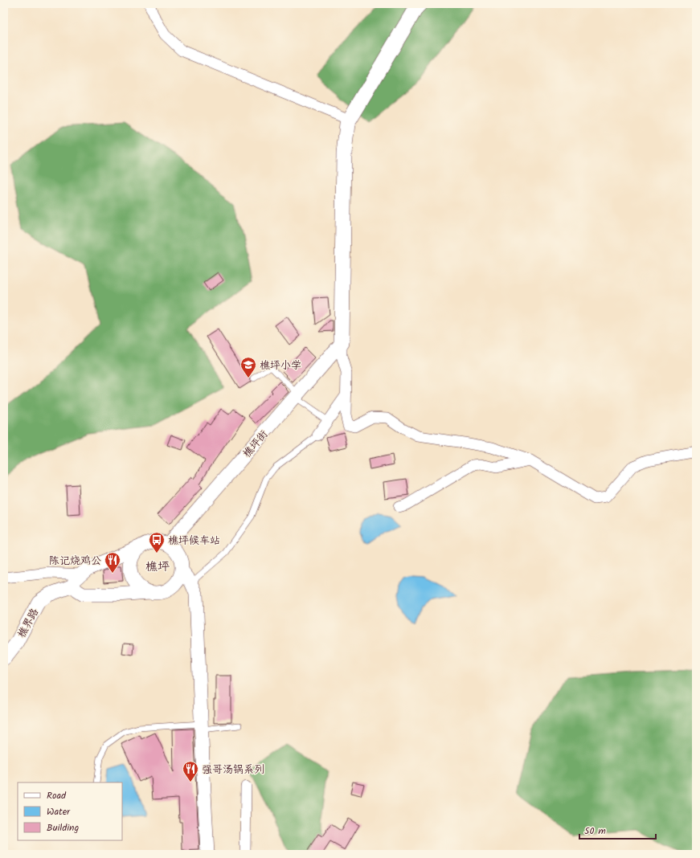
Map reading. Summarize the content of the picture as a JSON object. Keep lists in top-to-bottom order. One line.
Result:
{"streets":{"street":["樵坪街","樵界路"]},"crossings":[["樵坪街","樵界路"]],"districts":["樵坪"],"places":{"school or university":["樵坪小学"],"bus stop":["樵坪候车站"],"restaurant":["陈记烧鸡公","强哥汤锅系列"]},"legend":["Road","Water","Building"],"scale_bar":"50 m"}
